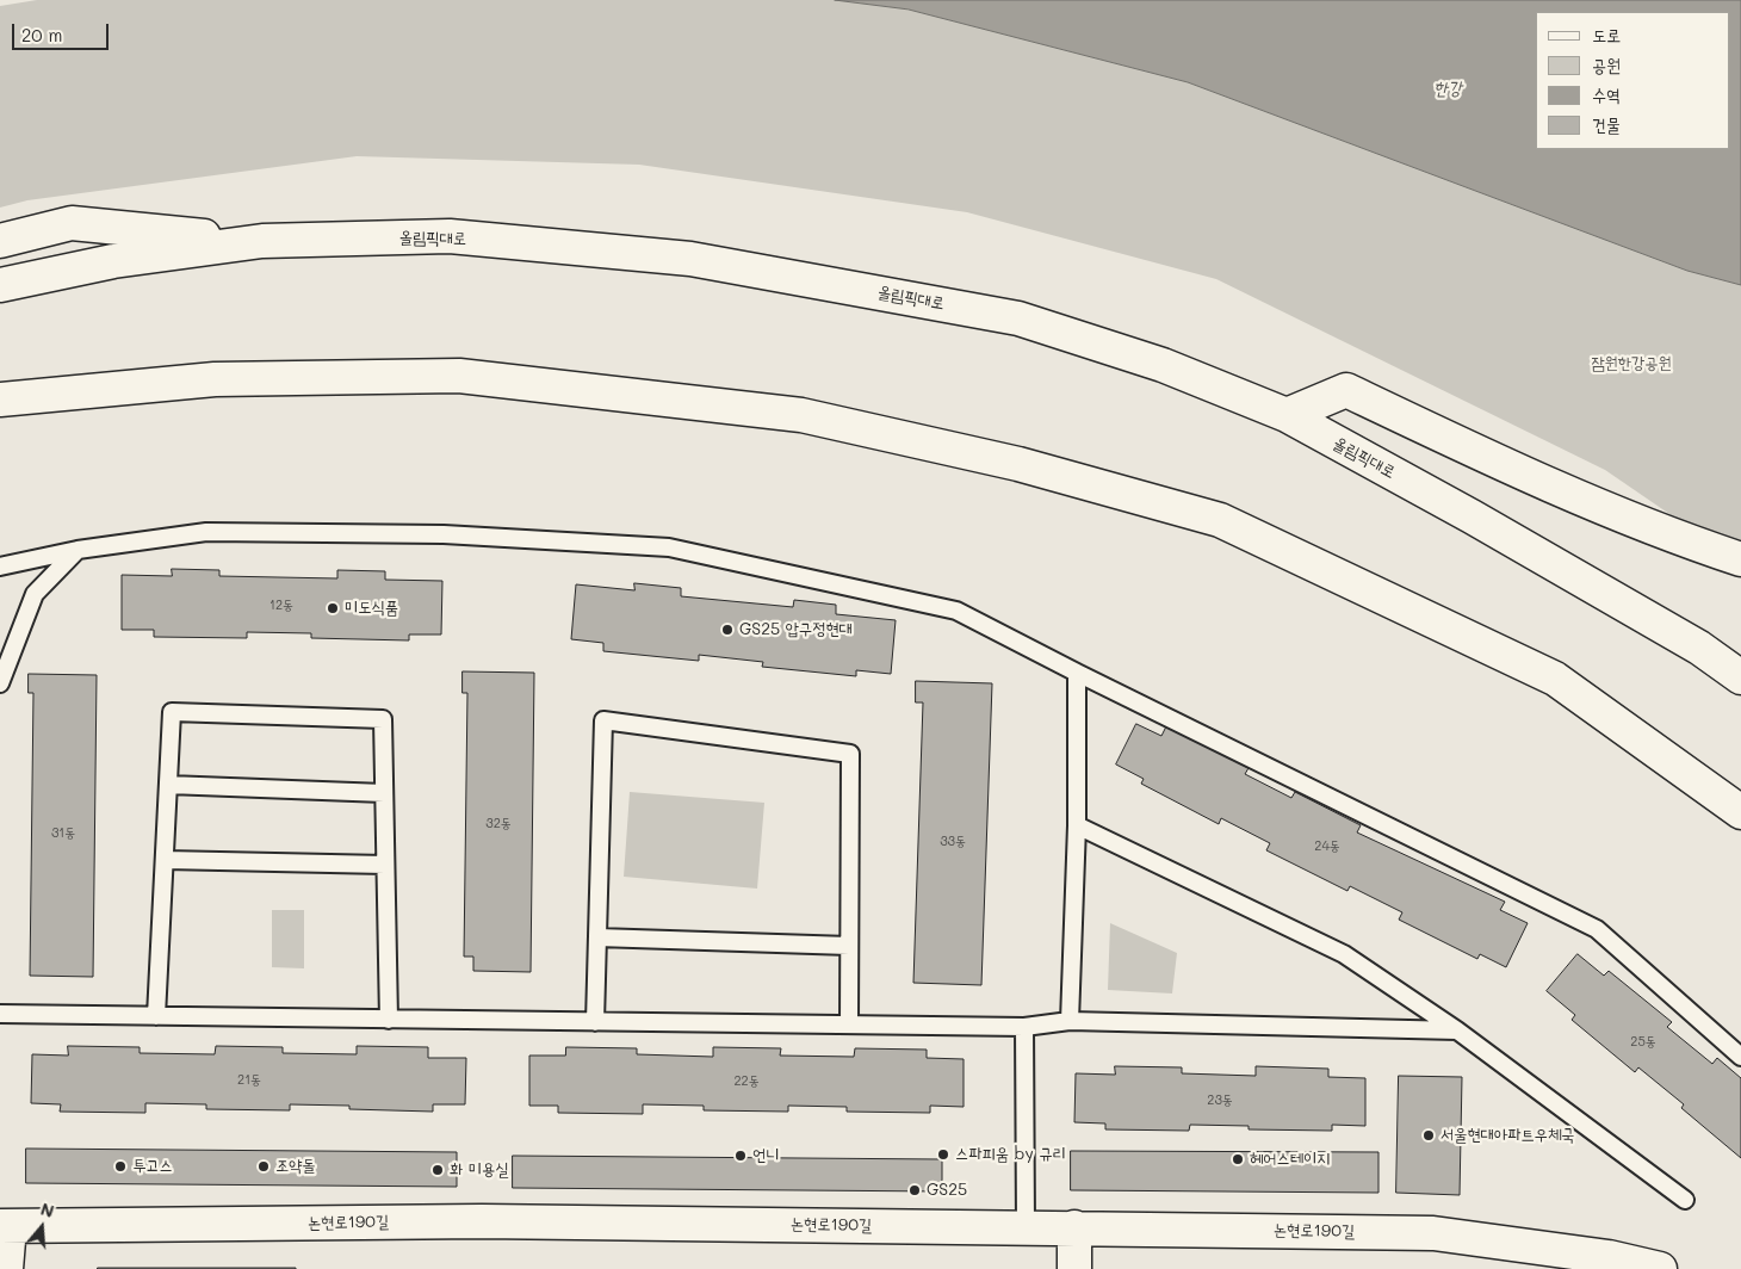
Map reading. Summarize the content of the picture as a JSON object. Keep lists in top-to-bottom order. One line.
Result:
{"streets":{"main road":["올림픽대로","논현로190길"]},"water":["한강"],"parks":["잠원한강공원"],"places":["미도식품","GS25 압구정현대","서울현대아파트우체국","스파피움 by 규리","언니","헤어스테이지","투고스","조약돌","화 미용실","GS25"],"house_numbers":["12동","32동","31동","33동","24동","25동","21동","22동","23동"],"legend":["도로","공원","수역","건물"],"scale_bar":"20 m","north":"top"}
